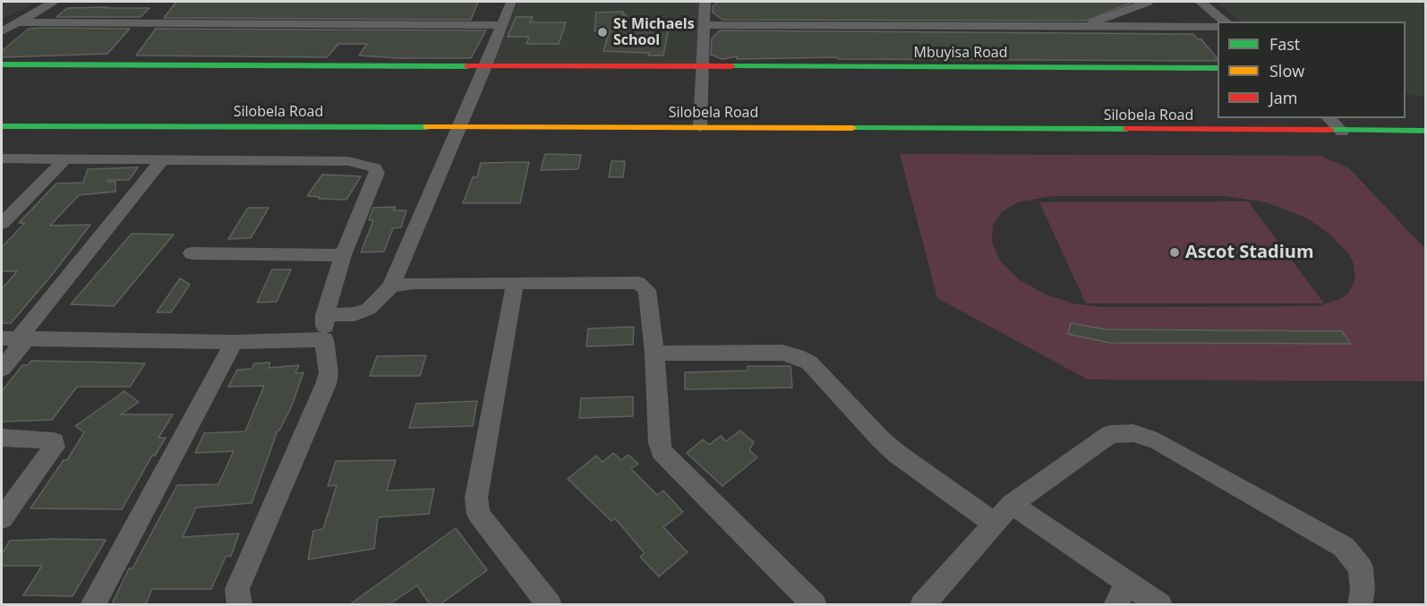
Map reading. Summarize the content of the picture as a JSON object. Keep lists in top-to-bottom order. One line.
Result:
{"streets":{"street":["Mbuyisa Road","Silobela Road"]},"places":["St Michaels School","Ascot Stadium"],"legend":["Fast","Slow","Jam"]}
